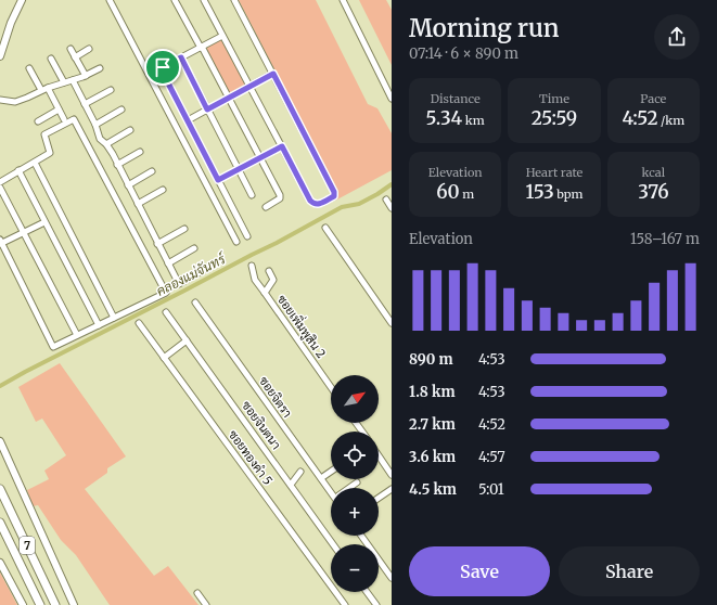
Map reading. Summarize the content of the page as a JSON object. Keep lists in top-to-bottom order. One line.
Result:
{"streets":{"highway":["7"],"street":["ซอยเพิ่มพูสิน 2","ซอยจิตรา","ซอยจินตนา","ซอยทองคำ 5"]},"water":["คลองแม่จันทร์"],"north":"top right","page":{"heading":["Morning run","07:14 · 6 × 890 m"],"stats":[["Distance","5.34 km"],["Time","25:59"],["Pace","4:52 /km"],["Elevation","60 m"],["Heart rate","153 bpm"],["kcal","376"]],"chart":["Elevation","158–167 m"],"list":[{"name":"890 m","note":"4:53"},{"name":"1.8 km","note":"4:53"},{"name":"2.7 km","note":"4:52"},{"name":"3.6 km","note":"4:57"},{"name":"4.5 km","note":"5:01"}],"map_buttons":["+","−"],"buttons":["Save","Share"]}}
